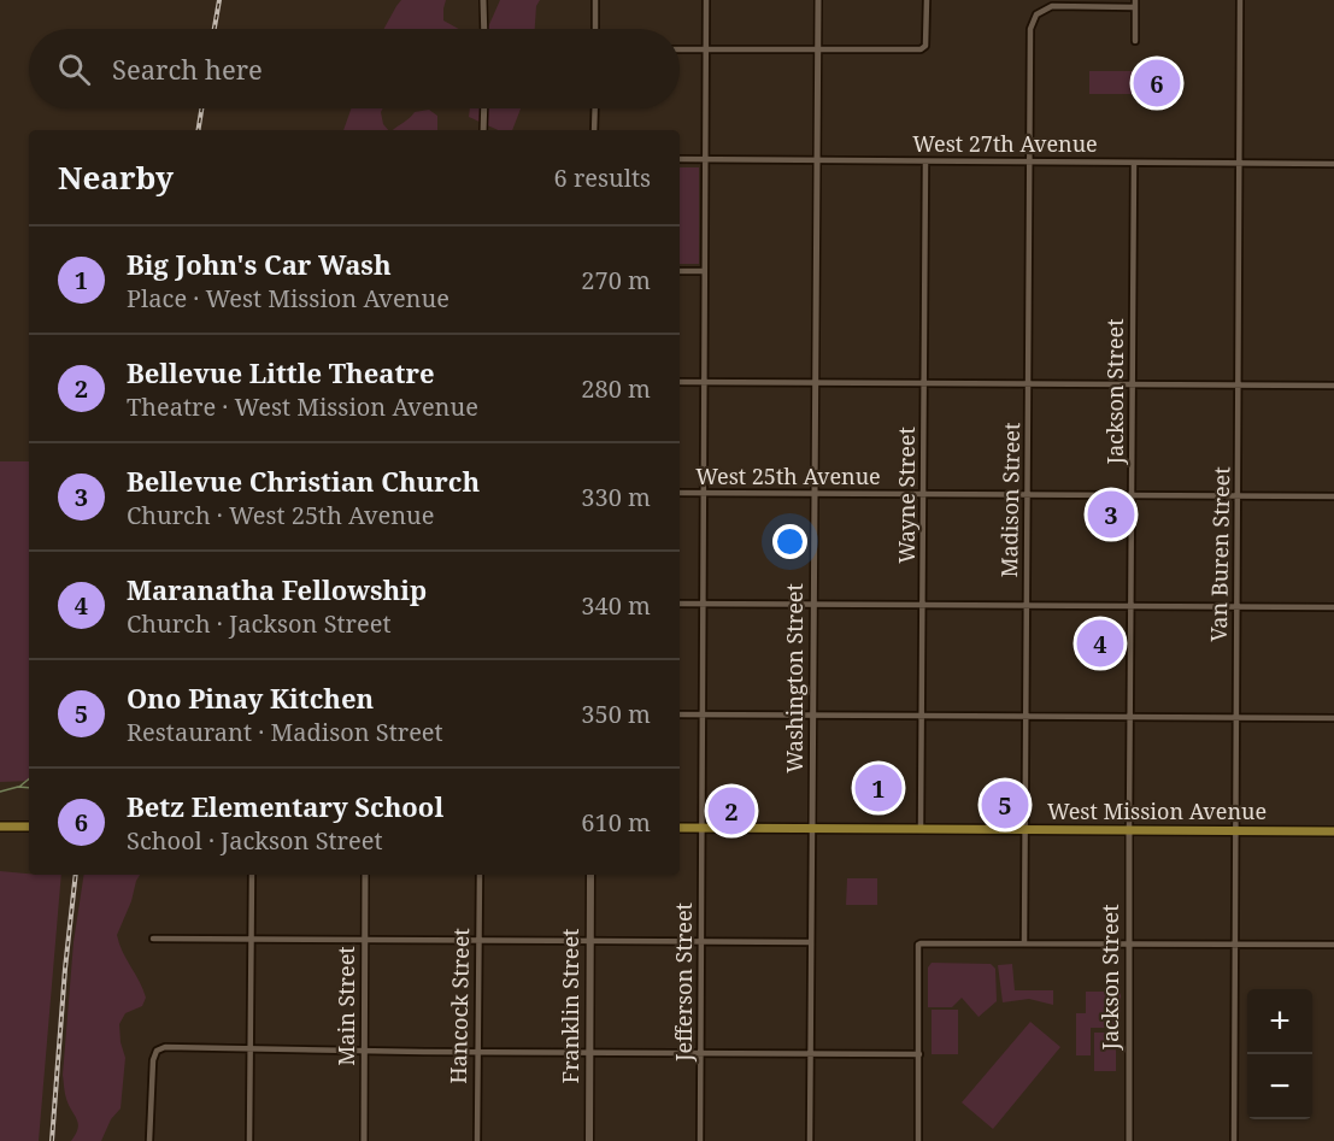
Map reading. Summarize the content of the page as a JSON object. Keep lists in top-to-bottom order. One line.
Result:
{"streets":{"main road":["West Mission Avenue","Franklin Street"],"street":["West 27th Avenue","Jackson Street","West 25th Avenue","Wayne Street","Madison Street","Van Buren Street","Washington Street","Jefferson Street","Main Street","Hancock Street"]},"crossings":[["West 27th Avenue","Jackson Street"],["West 27th Avenue","Wayne Street"],["West 27th Avenue","Madison Street"],["West 27th Avenue","Van Buren Street"],["West 27th Avenue","Washington Street"],["West 27th Avenue","Jefferson Street"],["Jackson Street","West 25th Avenue"],["Jackson Street","West Mission Avenue"],["West 25th Avenue","Wayne Street"],["West 25th Avenue","Madison Street"],["West 25th Avenue","Van Buren Street"],["West 25th Avenue","Washington Street"],["West 25th Avenue","Jefferson Street"],["Wayne Street","West Mission Avenue"],["Madison Street","West Mission Avenue"],["Van Buren Street","West Mission Avenue"],["Washington Street","West Mission Avenue"],["West Mission Avenue","Jefferson Street"]],"page":{"search":"Search here","pins":["6","3","4","1","5","2"],"heading":["Nearby","6 results"],"list":[{"mark":"1","name":"Big John's Car Wash","note":"Place · West Mission Avenue","value":"270 m"},{"mark":"2","name":"Bellevue Little Theatre","note":"Theatre · West Mission Avenue","value":"280 m"},{"mark":"3","name":"Bellevue Christian Church","note":"Church · West 25th Avenue","value":"330 m"},{"mark":"4","name":"Maranatha Fellowship","note":"Church · Jackson Street","value":"340 m"},{"mark":"5","name":"Ono Pinay Kitchen","note":"Restaurant · Madison Street","value":"350 m"},{"mark":"6","name":"Betz Elementary School","note":"School · Jackson Street","value":"610 m"}],"map_buttons":["+","−"]}}
